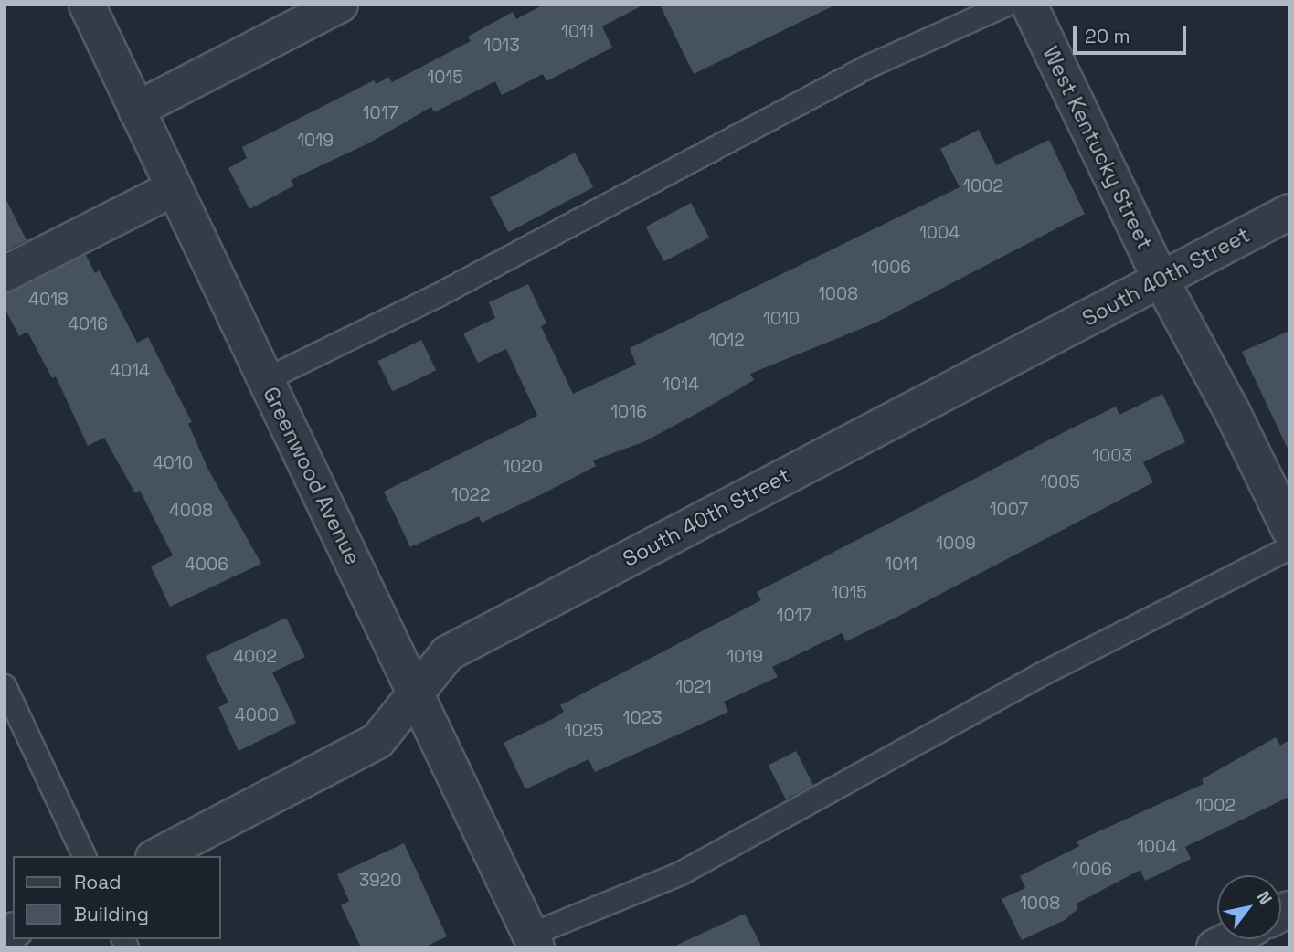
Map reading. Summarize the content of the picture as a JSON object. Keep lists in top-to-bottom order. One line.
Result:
{"streets":{"street":["West Kentucky Street","South 40th Street","Greenwood Avenue"]},"crossings":[["West Kentucky Street","South 40th Street"],["South 40th Street","Greenwood Avenue"]],"house_numbers":["1011","1013","1015","1017","1019","1002","1004","1006","1008","4018","1010","4016","1012","4014","1014","1016","1003","4010","1020","1005","1022","1007","4008","1009","4006","1011","1015","1017","4002","1019","1021","4000","1023","1025","1002","1004","1006","3920","1008"],"legend":["Road","Building"],"scale_bar":"20 m","north":"top right"}
